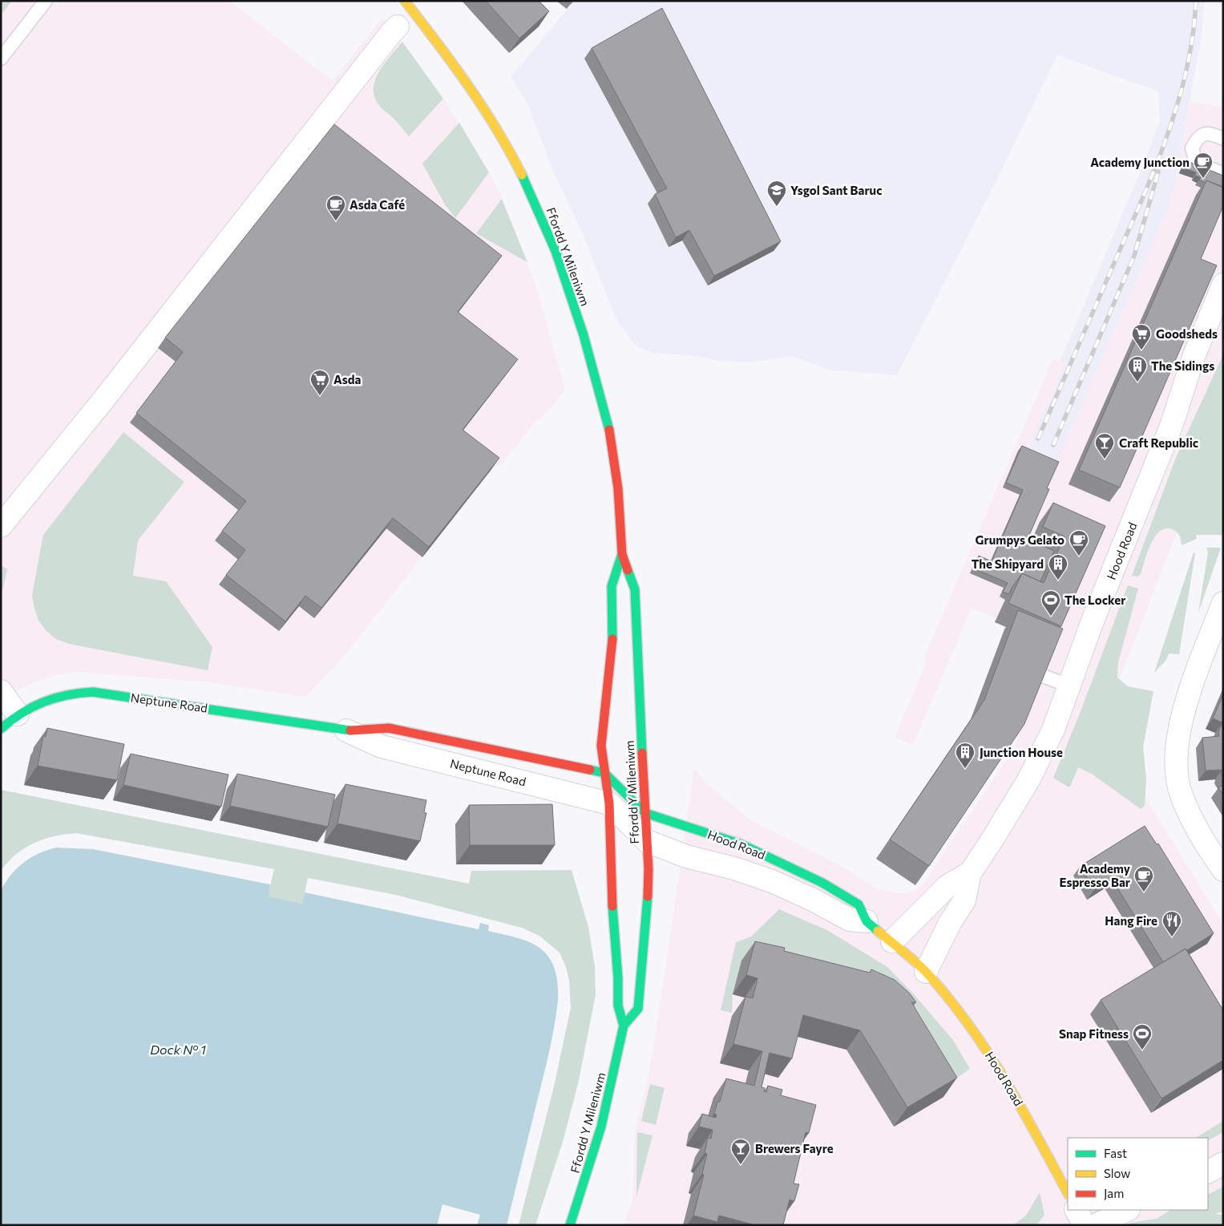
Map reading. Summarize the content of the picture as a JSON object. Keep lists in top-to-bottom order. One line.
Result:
{"streets":{"street":["Ffordd Y Mileniwm","Hood Road","Neptune Road"]},"crossings":[["Ffordd Y Mileniwm","Hood Road"],["Ffordd Y Mileniwm","Neptune Road"],["Hood Road","Neptune Road"]],"water":["Dock Nº 1"],"places":{"cafe":["Academy Junction","Asda Café","Grumpys Gelato","Academy Espresso Bar"],"school or university":["Ysgol Sant Baruc"],"supermarket":["Goodsheds","Asda"],"building":["The Sidings","The Shipyard","Junction House"],"bar":["Craft Republic","Brewers Fayre"],"sports":["The Locker","Snap Fitness"],"restaurant":["Hang Fire"]},"legend":["Fast","Slow","Jam"]}
